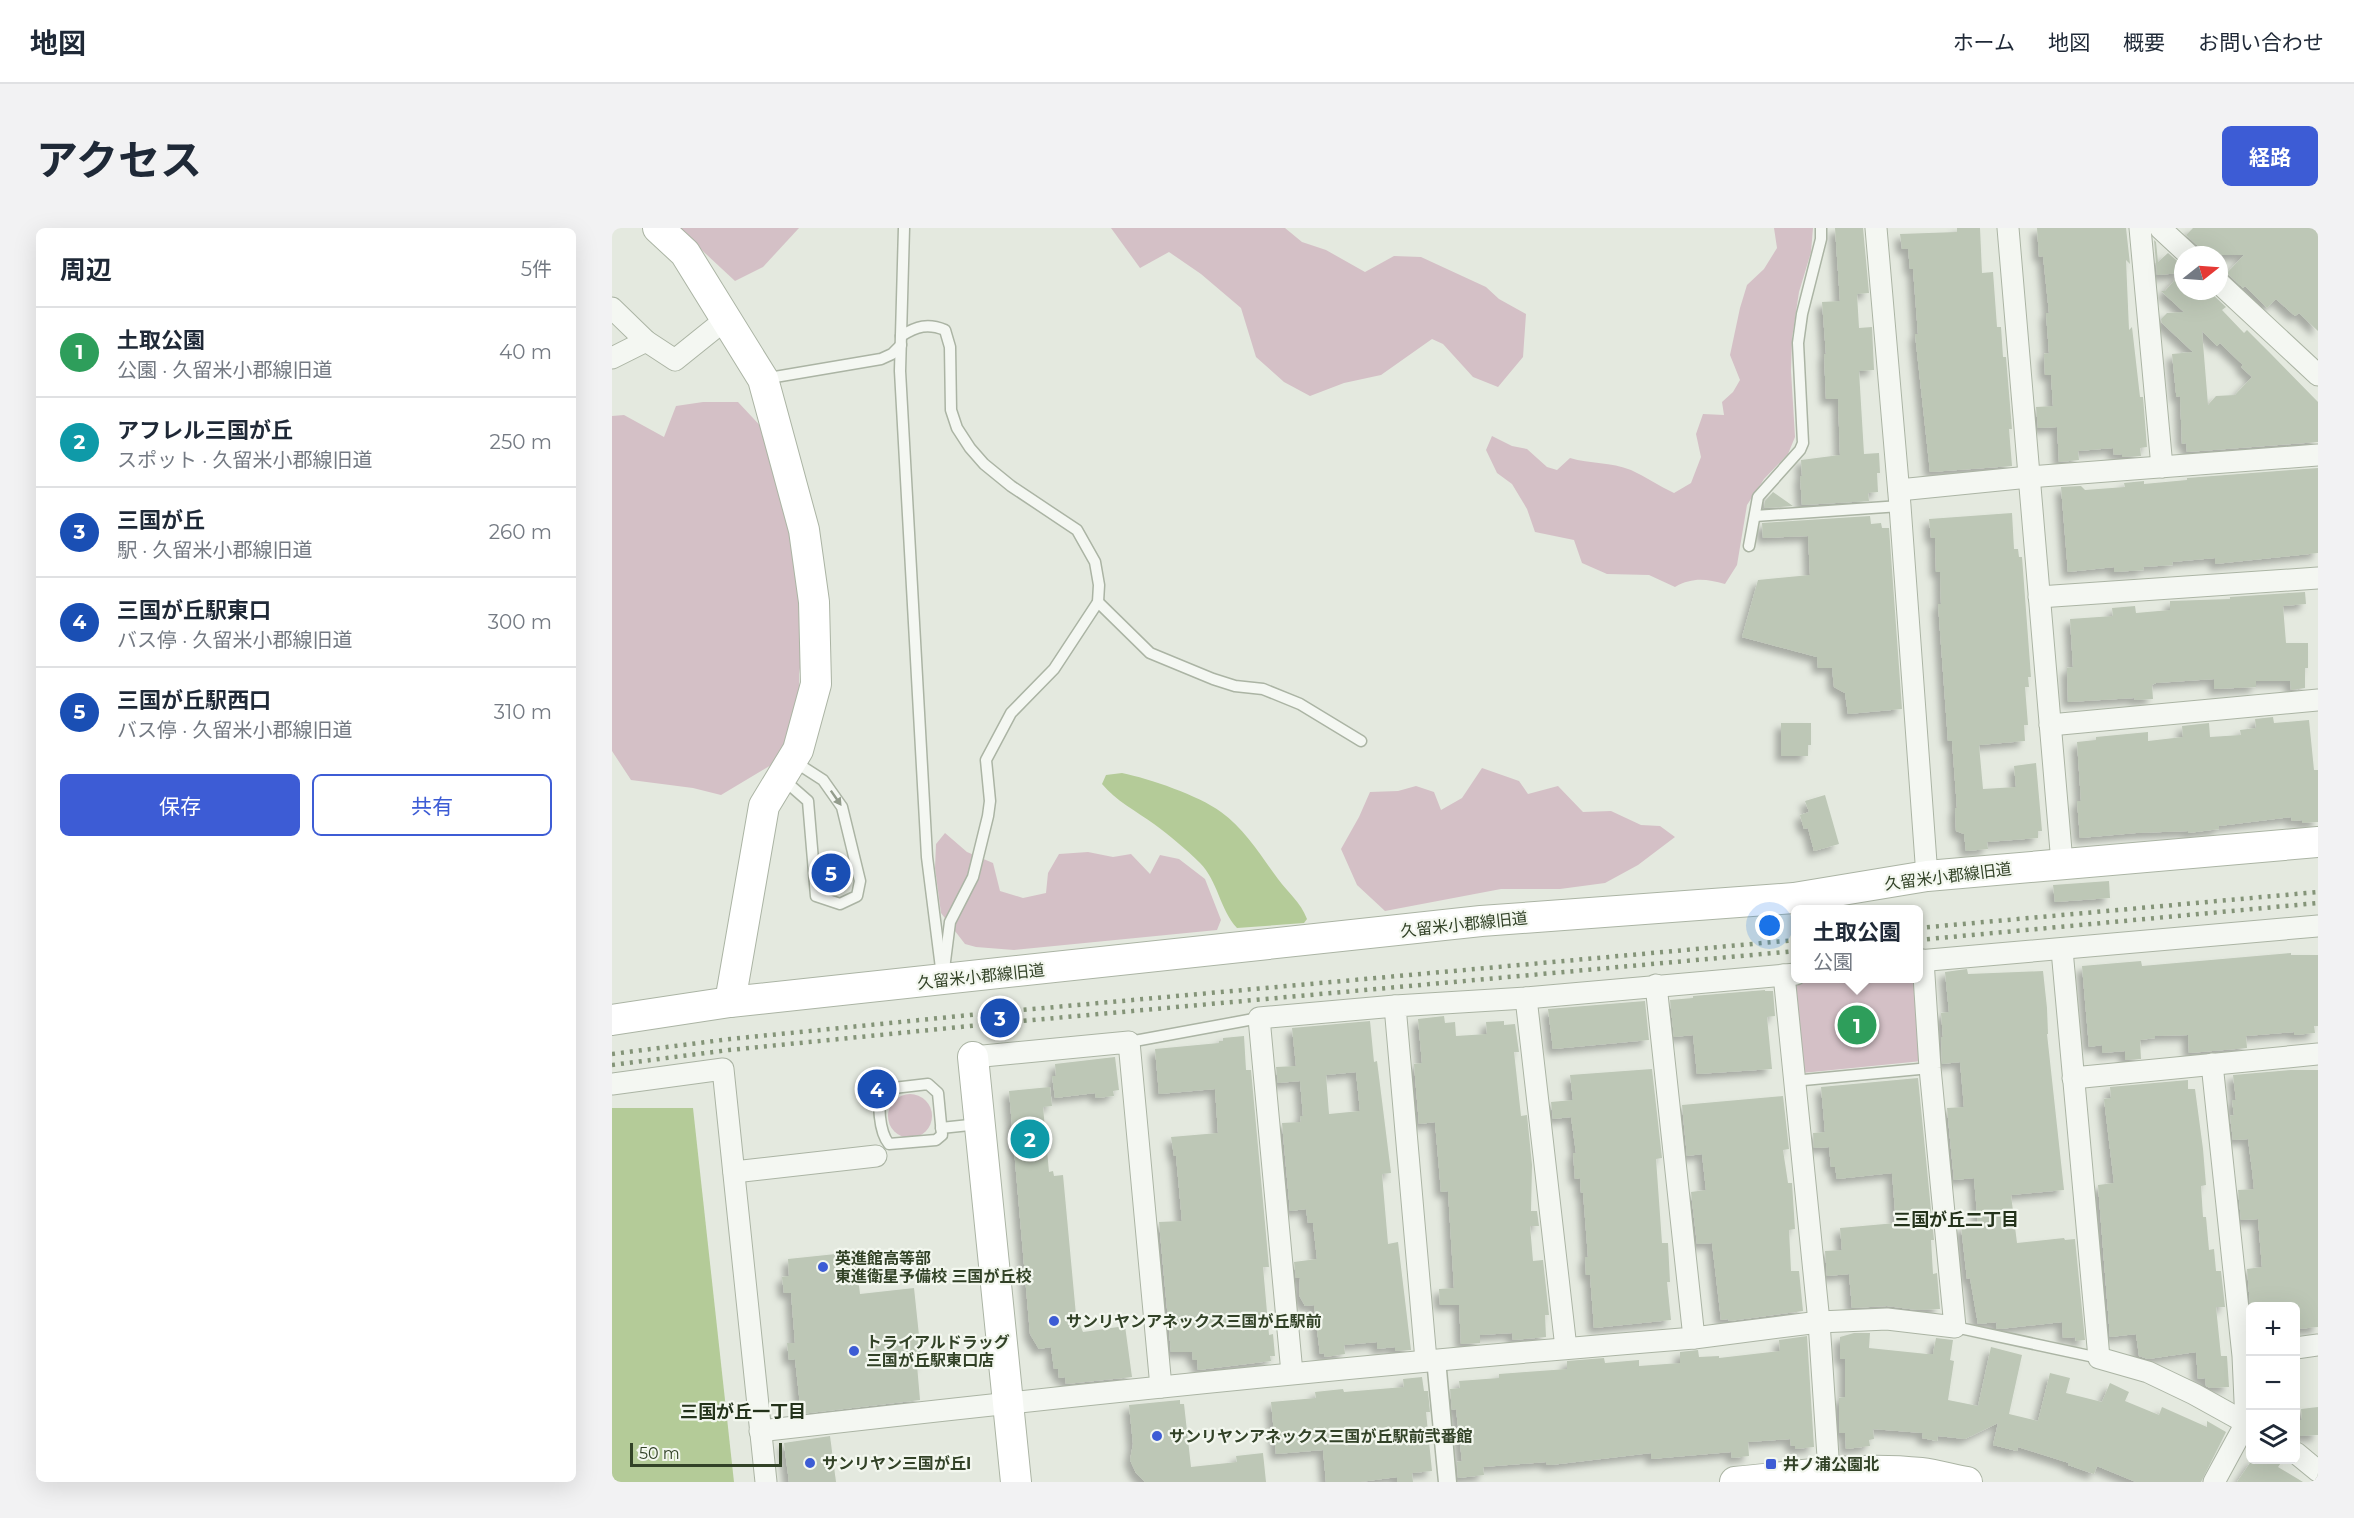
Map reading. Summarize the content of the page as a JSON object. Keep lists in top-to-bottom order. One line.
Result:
{"streets":{"street":["久留米小郡線旧道"]},"districts":["三国が丘二丁目","三国が丘一丁目"],"places":{"other":["英進館高等部 東進衛星予備校 三国が丘校","サンリヤンアネックス三国が丘駅前","トライアルドラッグ 三国が丘駅東口店","サンリヤンアネックス三国が丘駅前弐番館","サンリヤン三国が丘I"],"transit":["井ノ浦公園北"]},"scale_bar":"50 m","north":"right","page":{"header":"地図","nav":["ホーム","地図","概要","お問い合わせ"],"title":"アクセス","buttons":["経路",["保存","共有"]],"heading":["周辺","5件"],"list":[{"mark":"1","name":"土取公園","note":"公園 · 久留米小郡線旧道","value":"40 m"},{"mark":"2","name":"アフレル三国が丘","note":"スポット · 久留米小郡線旧道","value":"250 m"},{"mark":"3","name":"三国が丘","note":"駅 · 久留米小郡線旧道","value":"260 m"},{"mark":"4","name":"三国が丘駅東口","note":"バス停 · 久留米小郡線旧道","value":"300 m"},{"mark":"5","name":"三国が丘駅西口","note":"バス停 · 久留米小郡線旧道","value":"310 m"}],"pins":["5","3","1","4","2"],"popup":["土取公園","公園"],"map_buttons":["+","−"],"scale":"50 m"}}
